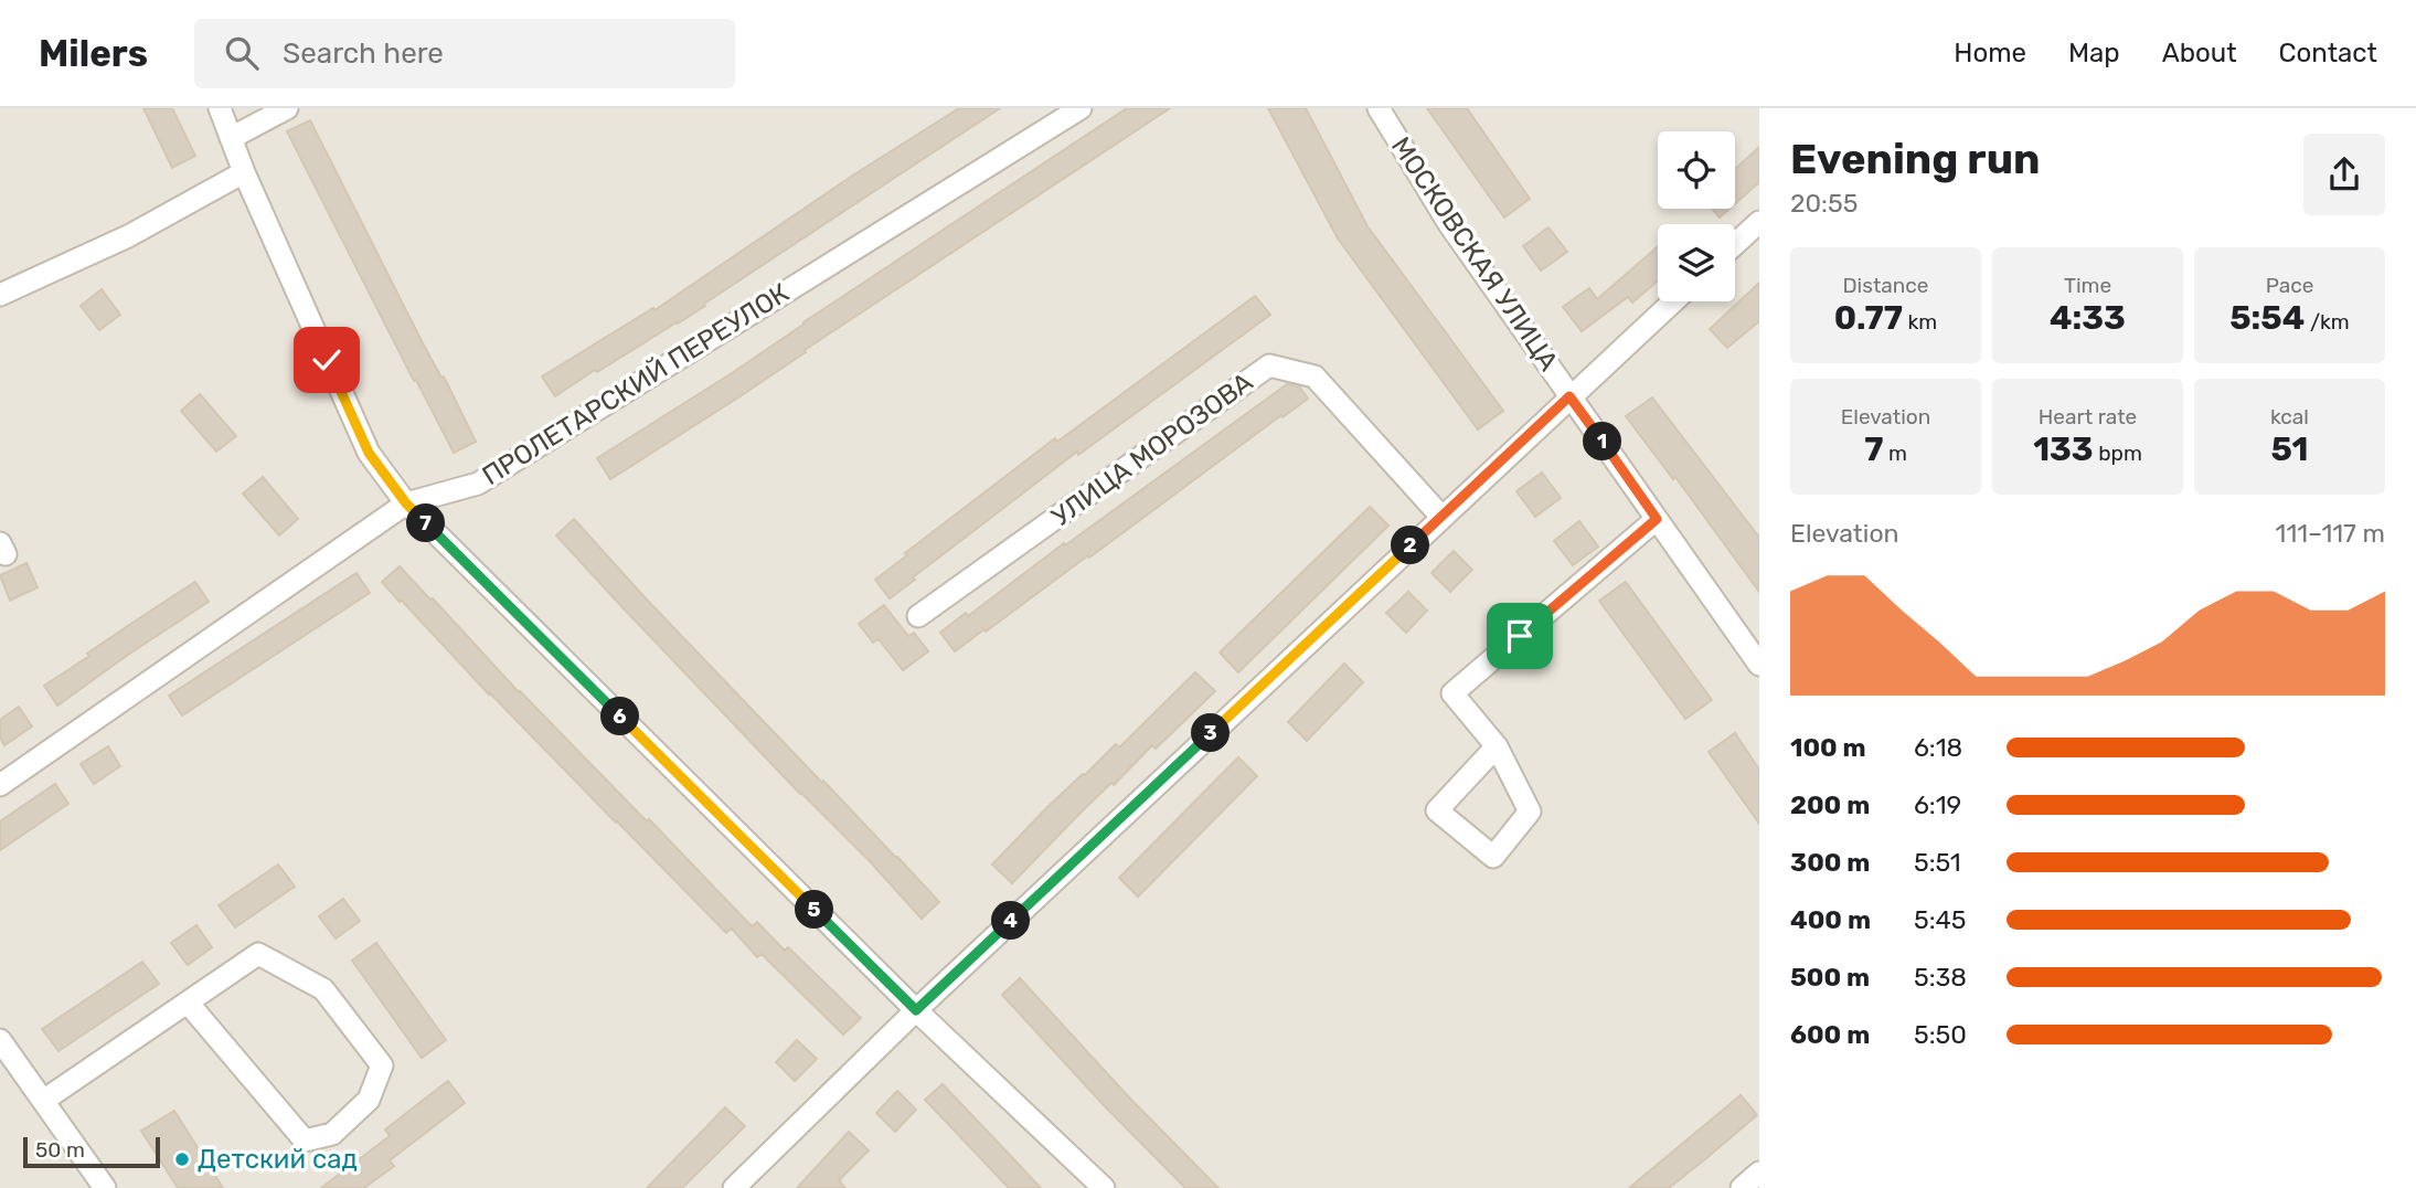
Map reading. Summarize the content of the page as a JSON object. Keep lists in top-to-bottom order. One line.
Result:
{"streets":{"street":["МОСКОВСКАЯ УЛИЦА","ПРОЛЕТАРСКИЙ ПЕРЕУЛОК","УЛИЦА МОРОЗОВА"]},"places":["Детский сад"],"scale_bar":"50 m","page":{"header":"Milers","search":"Search here","nav":["Home","Map","About","Contact"],"heading":["Evening run","20:55"],"stats":[["Distance","0.77 km"],["Time","4:33"],["Pace","5:54 /km"],["Elevation","7 m"],["Heart rate","133 bpm"],["kcal","51"]],"pins":["1","7","2","6","3","5","4"],"chart":["Elevation","111–117 m"],"list":[{"name":"100 m","note":"6:18"},{"name":"200 m","note":"6:19"},{"name":"300 m","note":"5:51"},{"name":"400 m","note":"5:45"},{"name":"500 m","note":"5:38"},{"name":"600 m","note":"5:50"}],"scale":"50 m"}}
